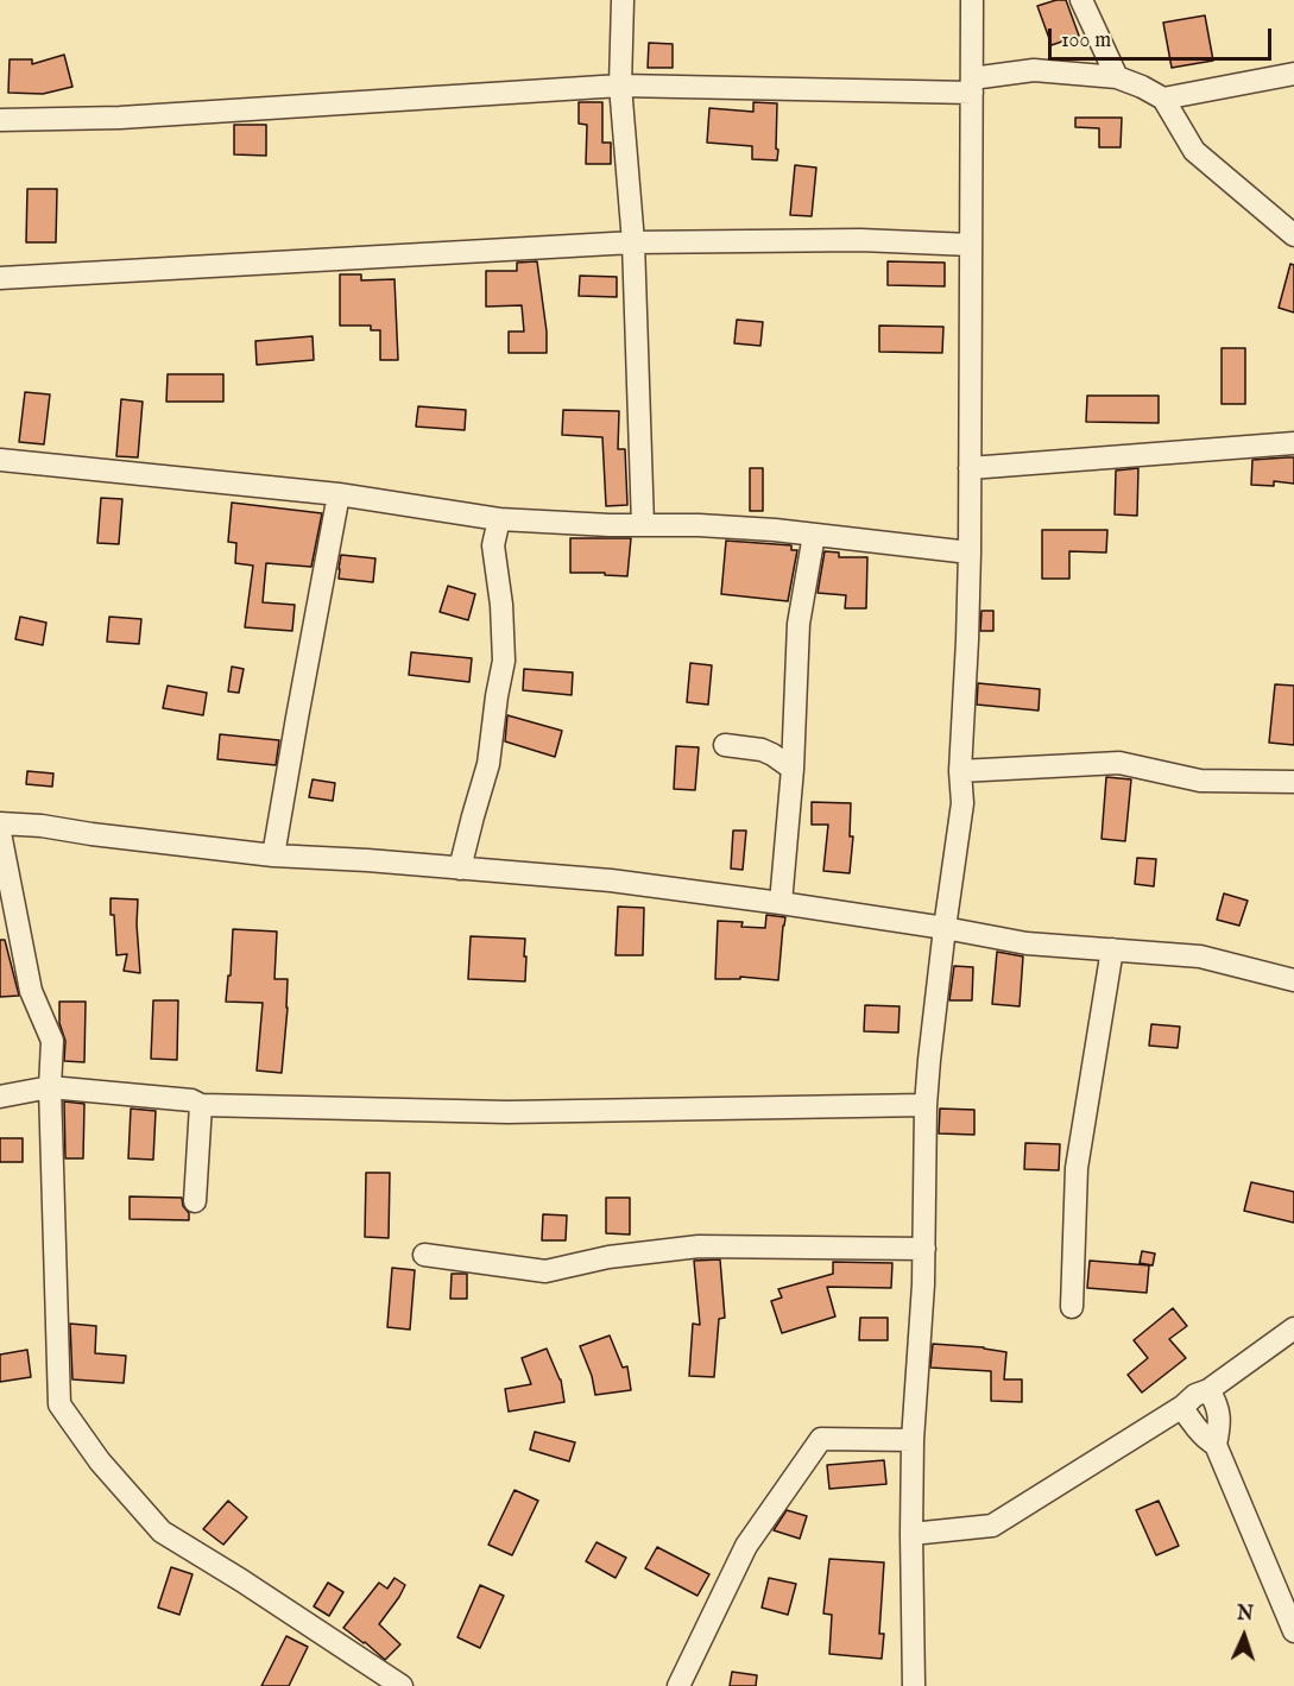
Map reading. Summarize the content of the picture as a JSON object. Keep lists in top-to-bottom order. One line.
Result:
{"scale_bar":"100 m","north":"top"}
